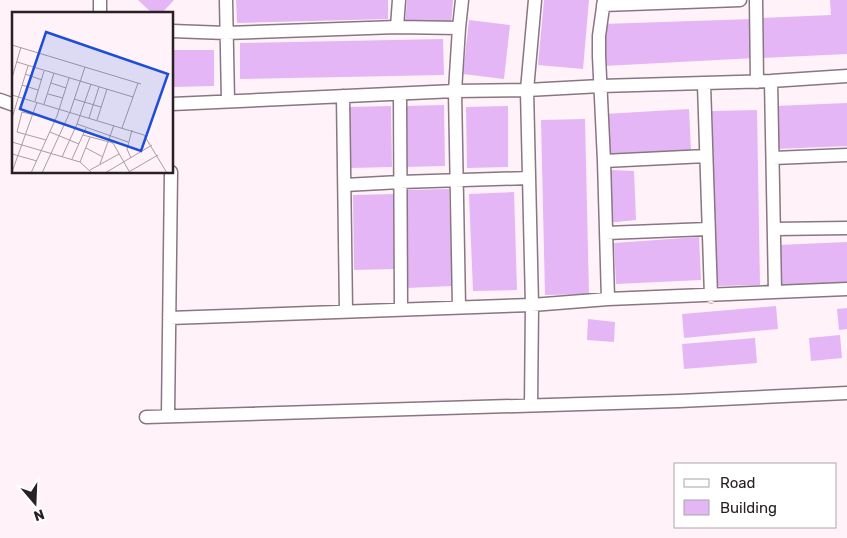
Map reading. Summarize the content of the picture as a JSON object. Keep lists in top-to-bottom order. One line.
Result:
{"legend":["Road","Building"],"north":"bottom"}
